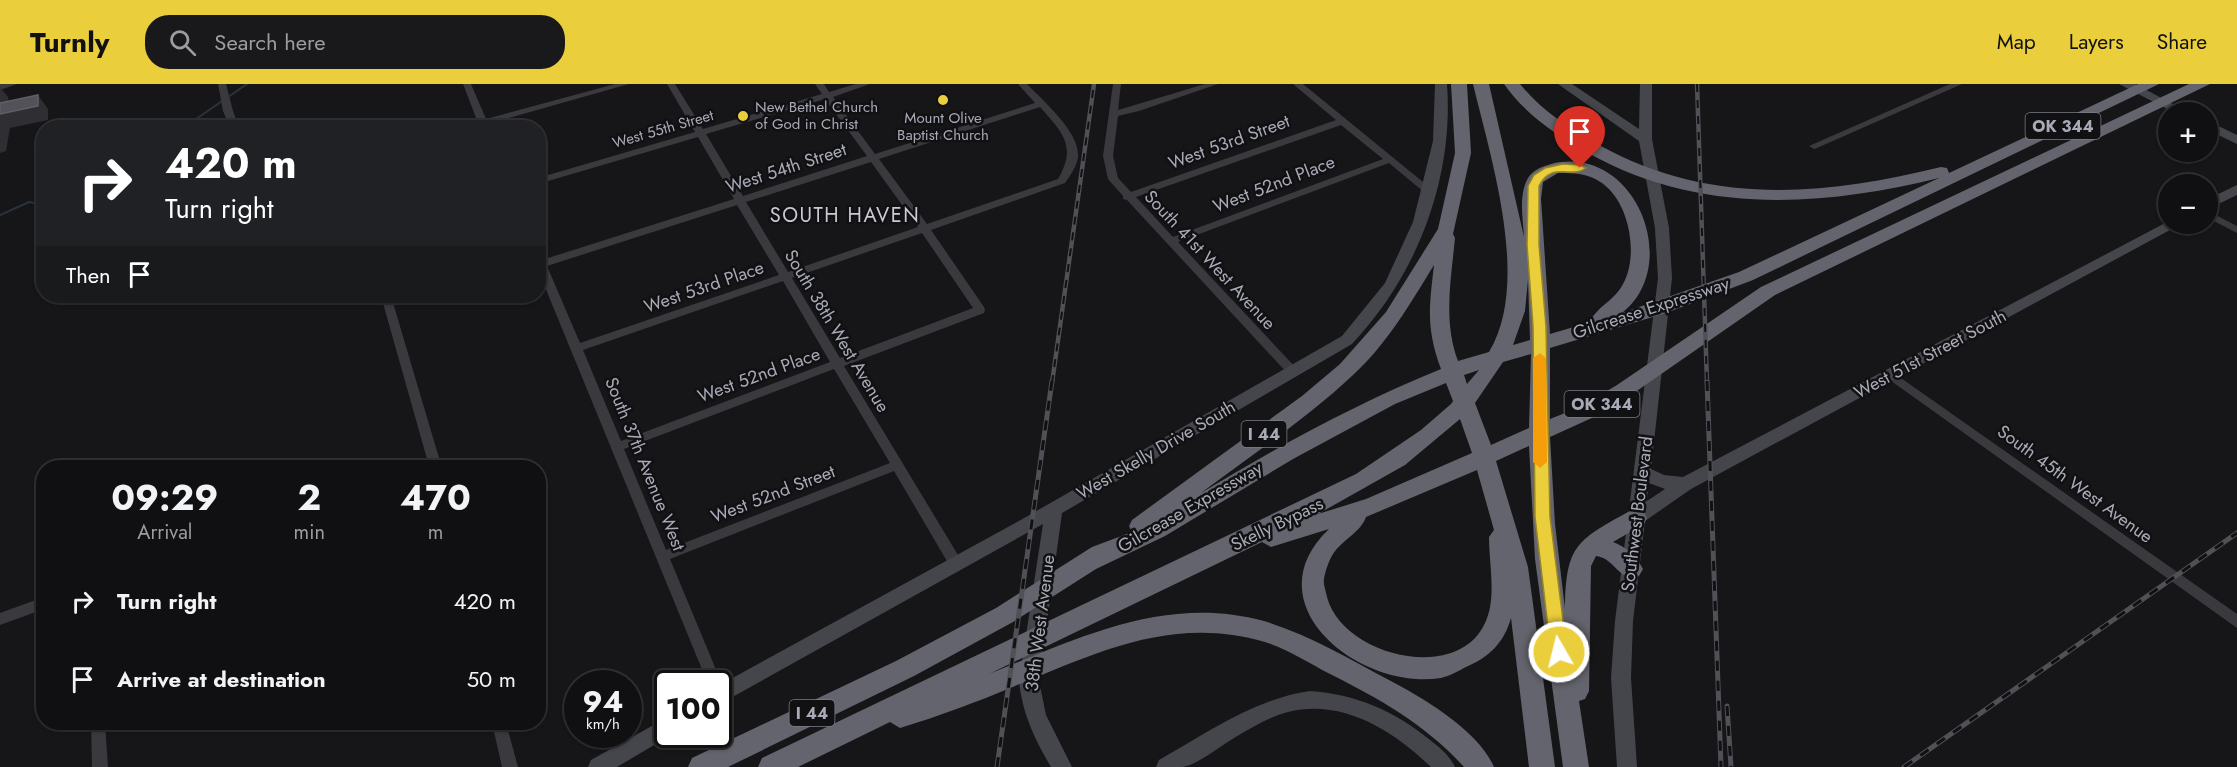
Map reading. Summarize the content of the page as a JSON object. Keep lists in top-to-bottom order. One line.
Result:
{"streets":{"highway":["OK 344","Gilcrease Expressway","I 44","Skelly Bypass"],"street":["West 55th Street","West 53rd Street","West 54th Street","West 52nd Place","South 41st West Avenue","West 53rd Place","South 38th West Avenue","West 51st Street South","West Skelly Drive South","South 37th Avenue West","South 45th West Avenue","West 52nd Street","Southwest Boulevard","38th West Avenue"]},"crossings":[["West 55th Street","South 38th West Avenue"],["West 53rd Street","South 41st West Avenue"],["West 54th Street","West 53rd Place"],["West 54th Street","South 38th West Avenue"],["West 52nd Place","South 41st West Avenue"],["West 52nd Place","West 53rd Place"],["West 52nd Place","South 38th West Avenue"],["West 52nd Place","South 37th Avenue West"],["South 41st West Avenue","West Skelly Drive South"],["West 53rd Place","South 38th West Avenue"],["West 53rd Place","South 37th Avenue West"],["Gilcrease Expressway","I 44"],["Gilcrease Expressway","Skelly Bypass"],["South 38th West Avenue","West Skelly Drive South"],["South 38th West Avenue","West 52nd Street"],["West 51st Street South","South 45th West Avenue"],["West 51st Street South","Southwest Boulevard"],["I 44","Skelly Bypass"],["West Skelly Drive South","38th West Avenue"],["South 37th Avenue West","West 52nd Street"]],"districts":["SOUTH HAVEN"],"places":["Mount Olive Baptist Church","New Bethel Church of God in Christ"],"page":{"header":"Turnly","search":"Search here","nav":["Map","Layers","Share"],"map_buttons":["+","−"],"turn":["420 m","Turn right"],"then":"Then","eta":["09:29","Arrival","2","min","470","m"],"list":[{"name":"Turn right","value":"420 m"},{"name":"Arrive at destination","value":"50 m"}],"speed":"94 km/h","limit":"100"}}
